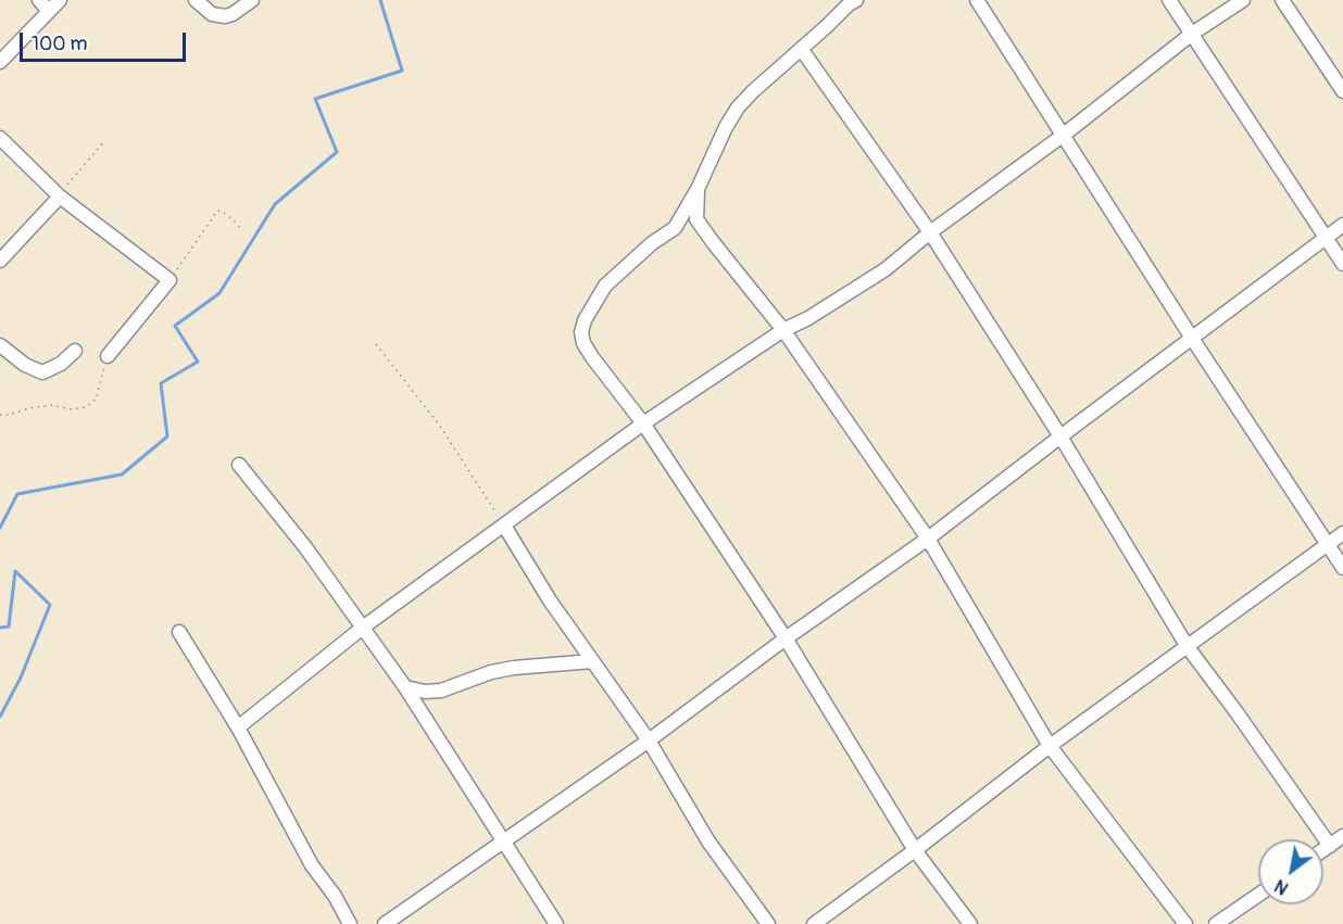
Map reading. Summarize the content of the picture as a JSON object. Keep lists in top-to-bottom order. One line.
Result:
{"scale_bar":"100 m","north":"bottom left"}
